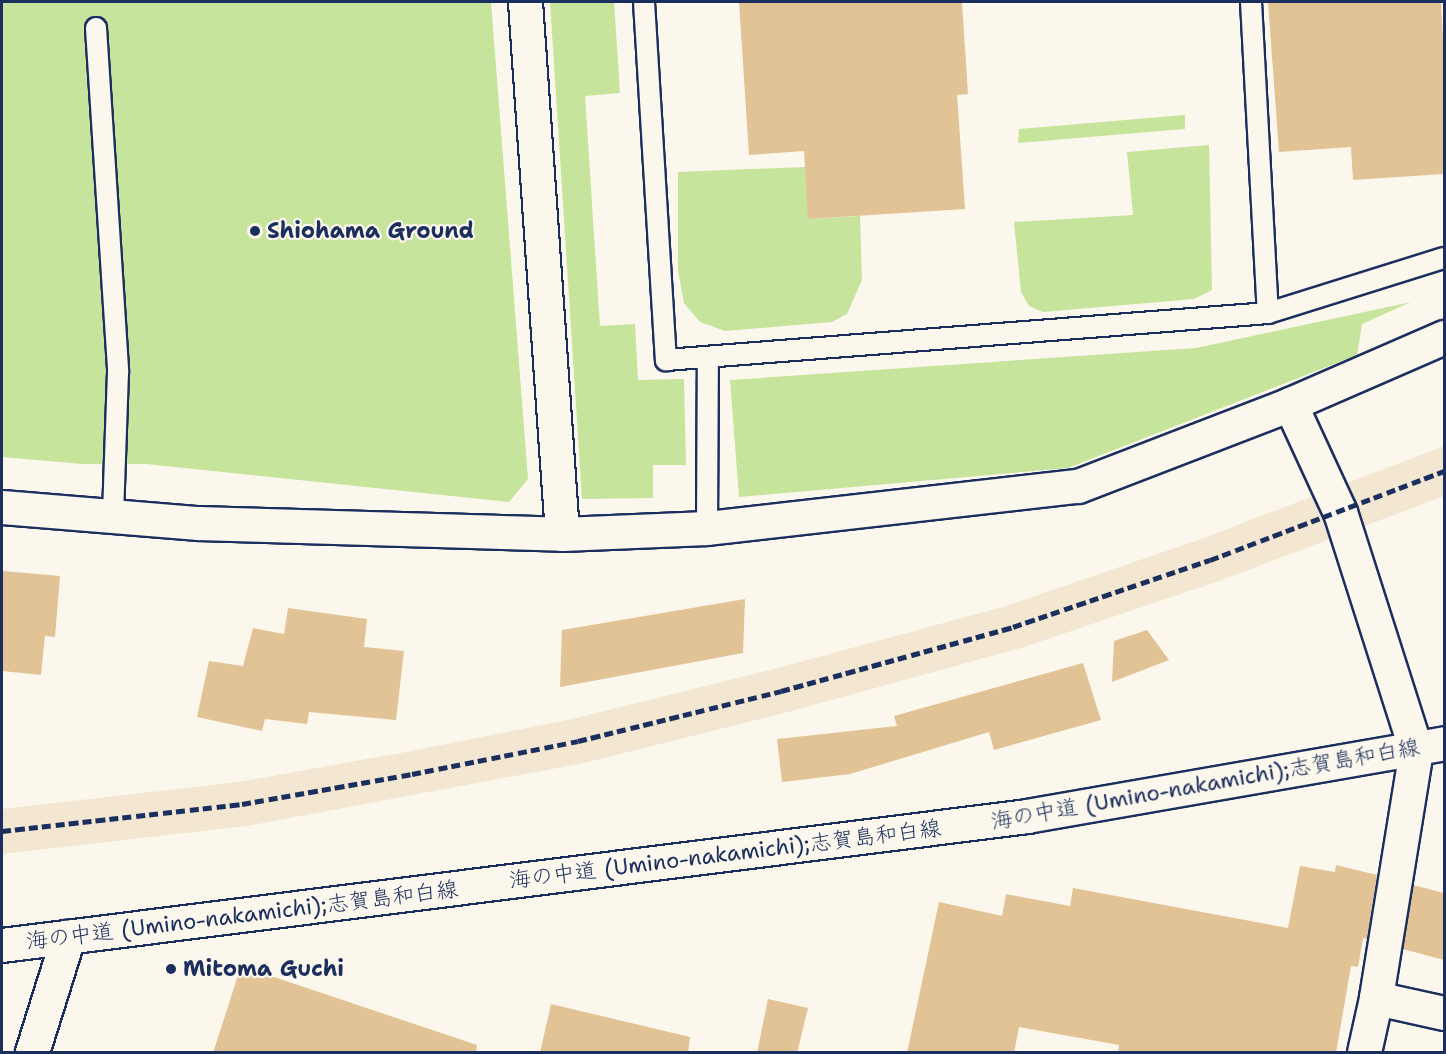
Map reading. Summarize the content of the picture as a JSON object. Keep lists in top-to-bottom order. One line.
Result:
{"streets":{"street":["海の中道 (Umino-nakamichi);志賀島和白線"]},"places":["Shiohama Ground","Mitoma Guchi"]}
